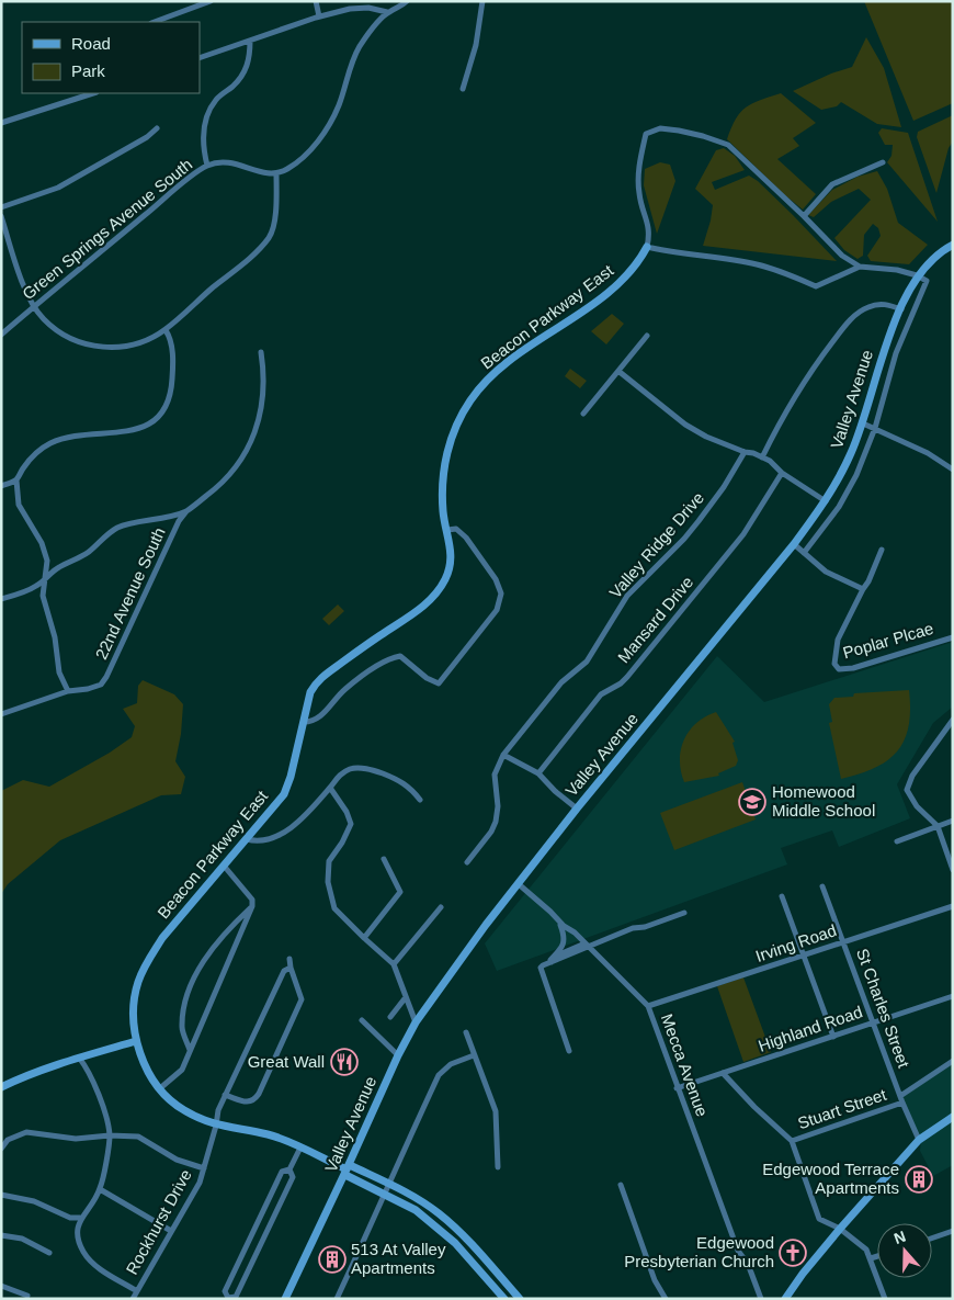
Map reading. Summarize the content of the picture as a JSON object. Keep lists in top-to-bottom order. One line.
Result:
{"streets":{"main road":["Beacon Parkway East","Valley Avenue"],"street":["Green Springs Avenue South","Valley Ridge Drive","22nd Avenue South","Mansard Drive","Poplar Plcae","Irving Road","St Charles Street","Highland Road","Mecca Avenue","Stuart Street","Rockhurst Drive"]},"crossings":[["Beacon Parkway East","Valley Avenue"],["Beacon Parkway East","Rockhurst Drive"],["Valley Avenue","Mecca Avenue"],["Irving Road","St Charles Street"],["Irving Road","Mecca Avenue"],["St Charles Street","Highland Road"],["St Charles Street","Stuart Street"],["Highland Road","Mecca Avenue"]],"places":{"school or university":["Homewood Middle School"],"restaurant":["Great Wall"],"building":["Edgewood Terrace Apartments","513 At Valley Apartments"],"church":["Edgewood Presbyterian Church"]},"legend":["Road","Park"],"north":"top"}
